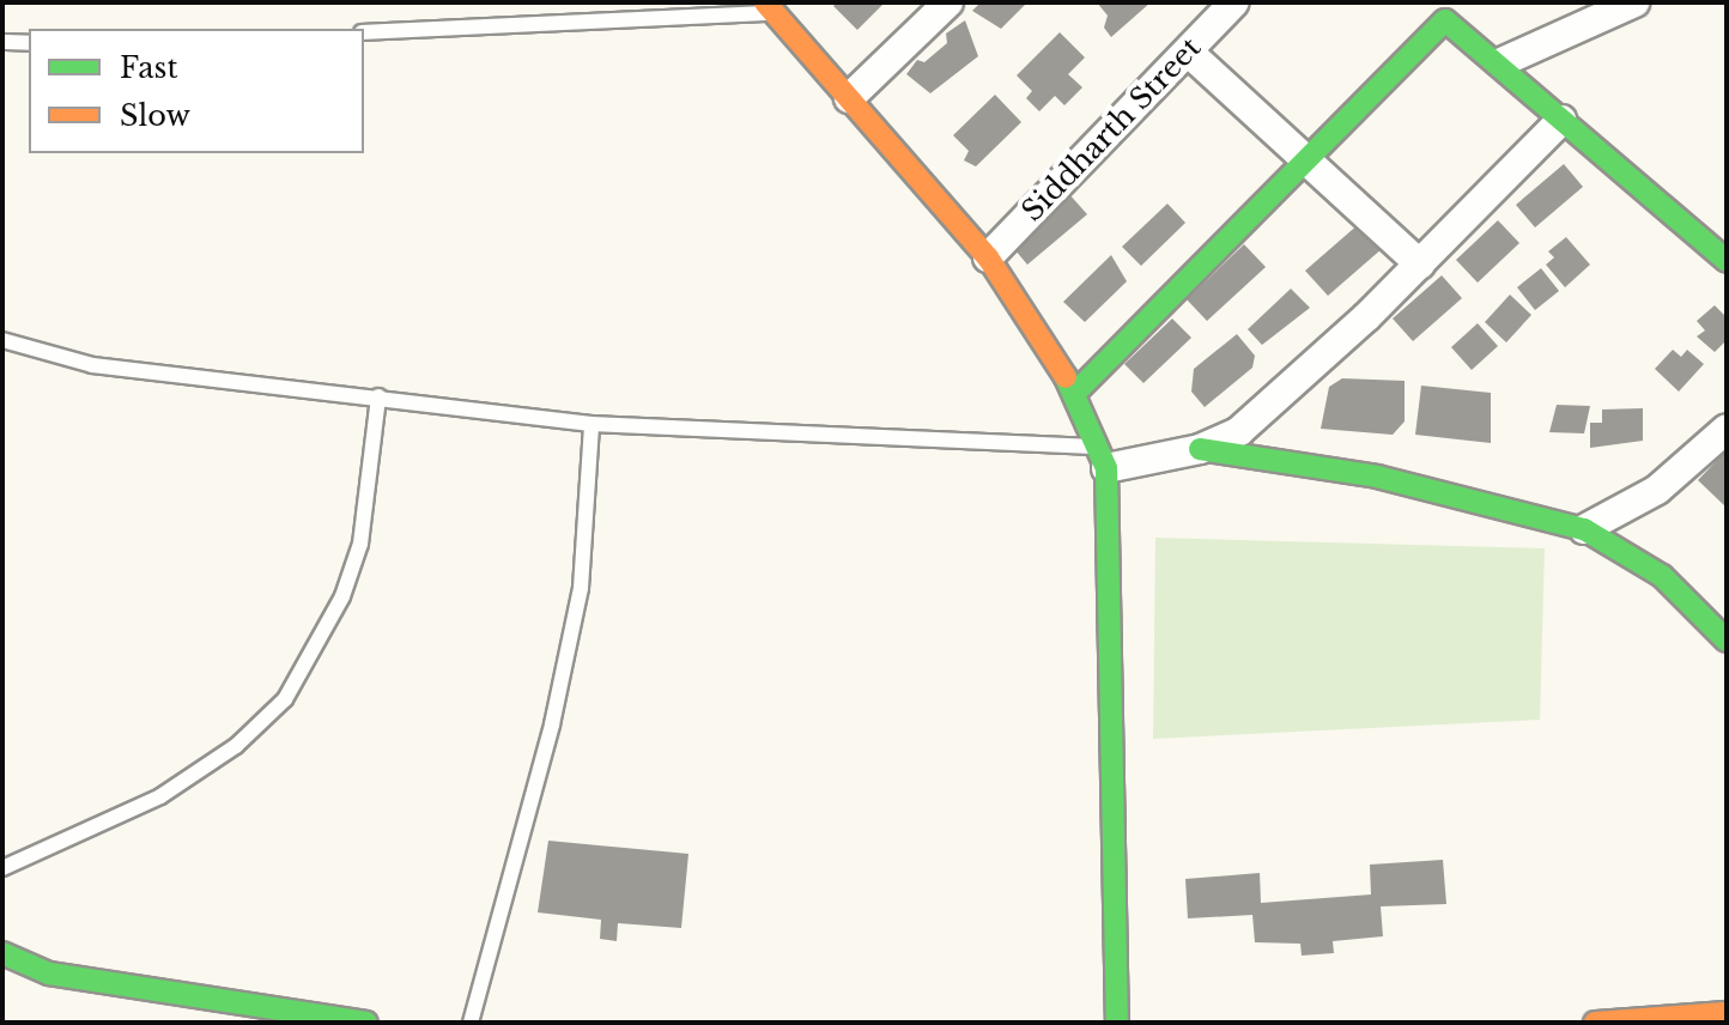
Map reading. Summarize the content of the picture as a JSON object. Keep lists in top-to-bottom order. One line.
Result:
{"streets":{"street":["Siddharth Street"]},"legend":["Fast","Slow"]}
